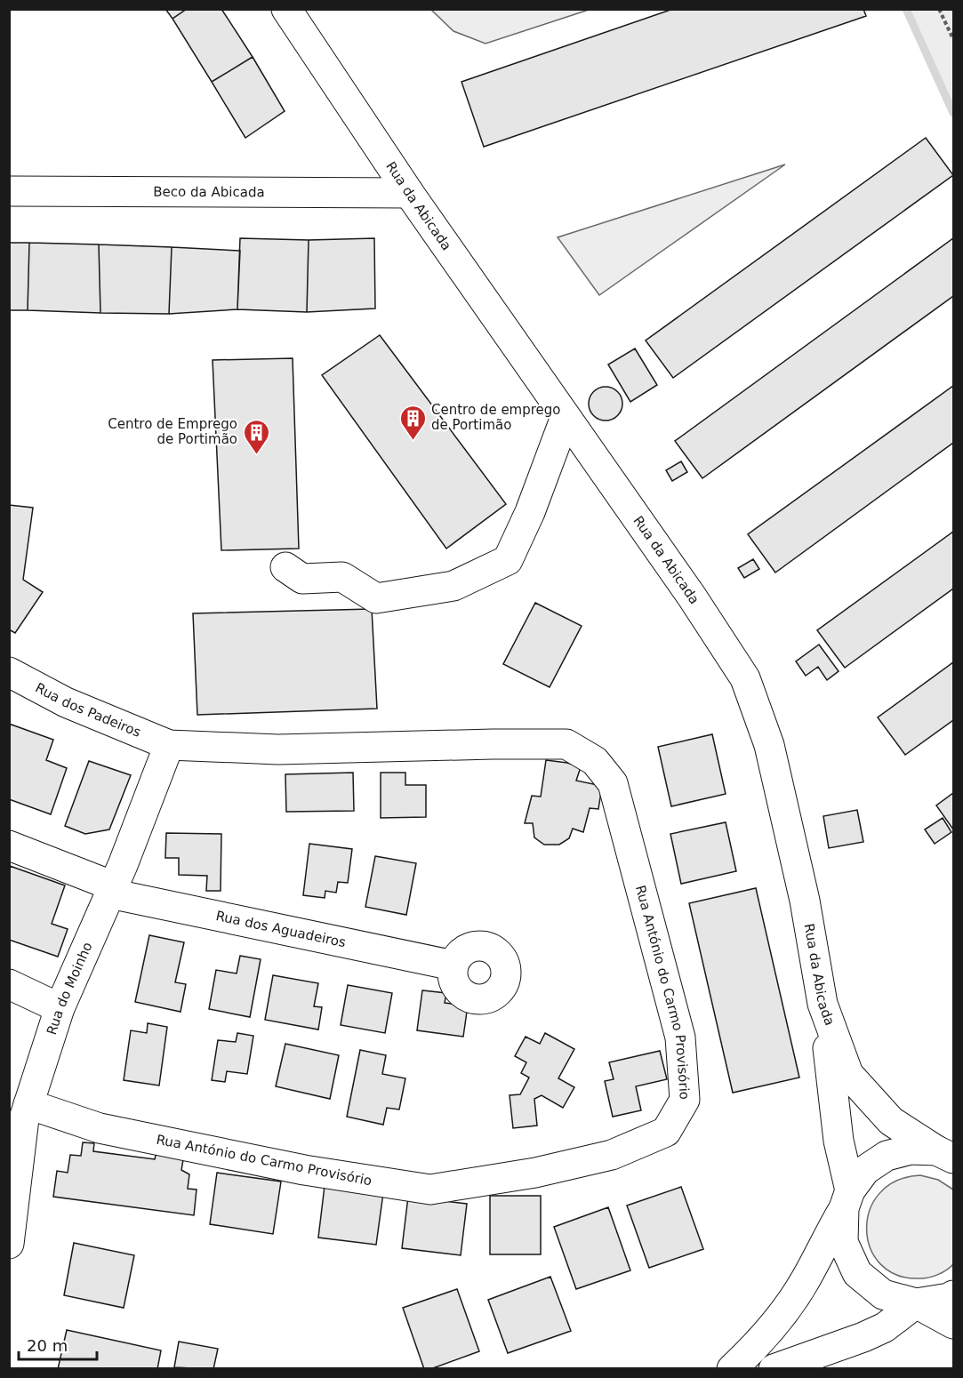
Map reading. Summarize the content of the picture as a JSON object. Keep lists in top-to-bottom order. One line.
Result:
{"streets":{"street":["Beco da Abicada","Rua da Abicada","Rua dos Padeiros","Rua dos Aguadeiros","Rua do Moinho","Rua António do Carmo Provisório"]},"crossings":[["Beco da Abicada","Rua da Abicada"],["Rua dos Padeiros","Rua do Moinho"],["Rua dos Padeiros","Rua António do Carmo Provisório"],["Rua dos Aguadeiros","Rua do Moinho"],["Rua do Moinho","Rua António do Carmo Provisório"]],"places":{"building":["Centro de emprego de Portimão","Centro de Emprego de Portimão"]},"scale_bar":"20 m"}
